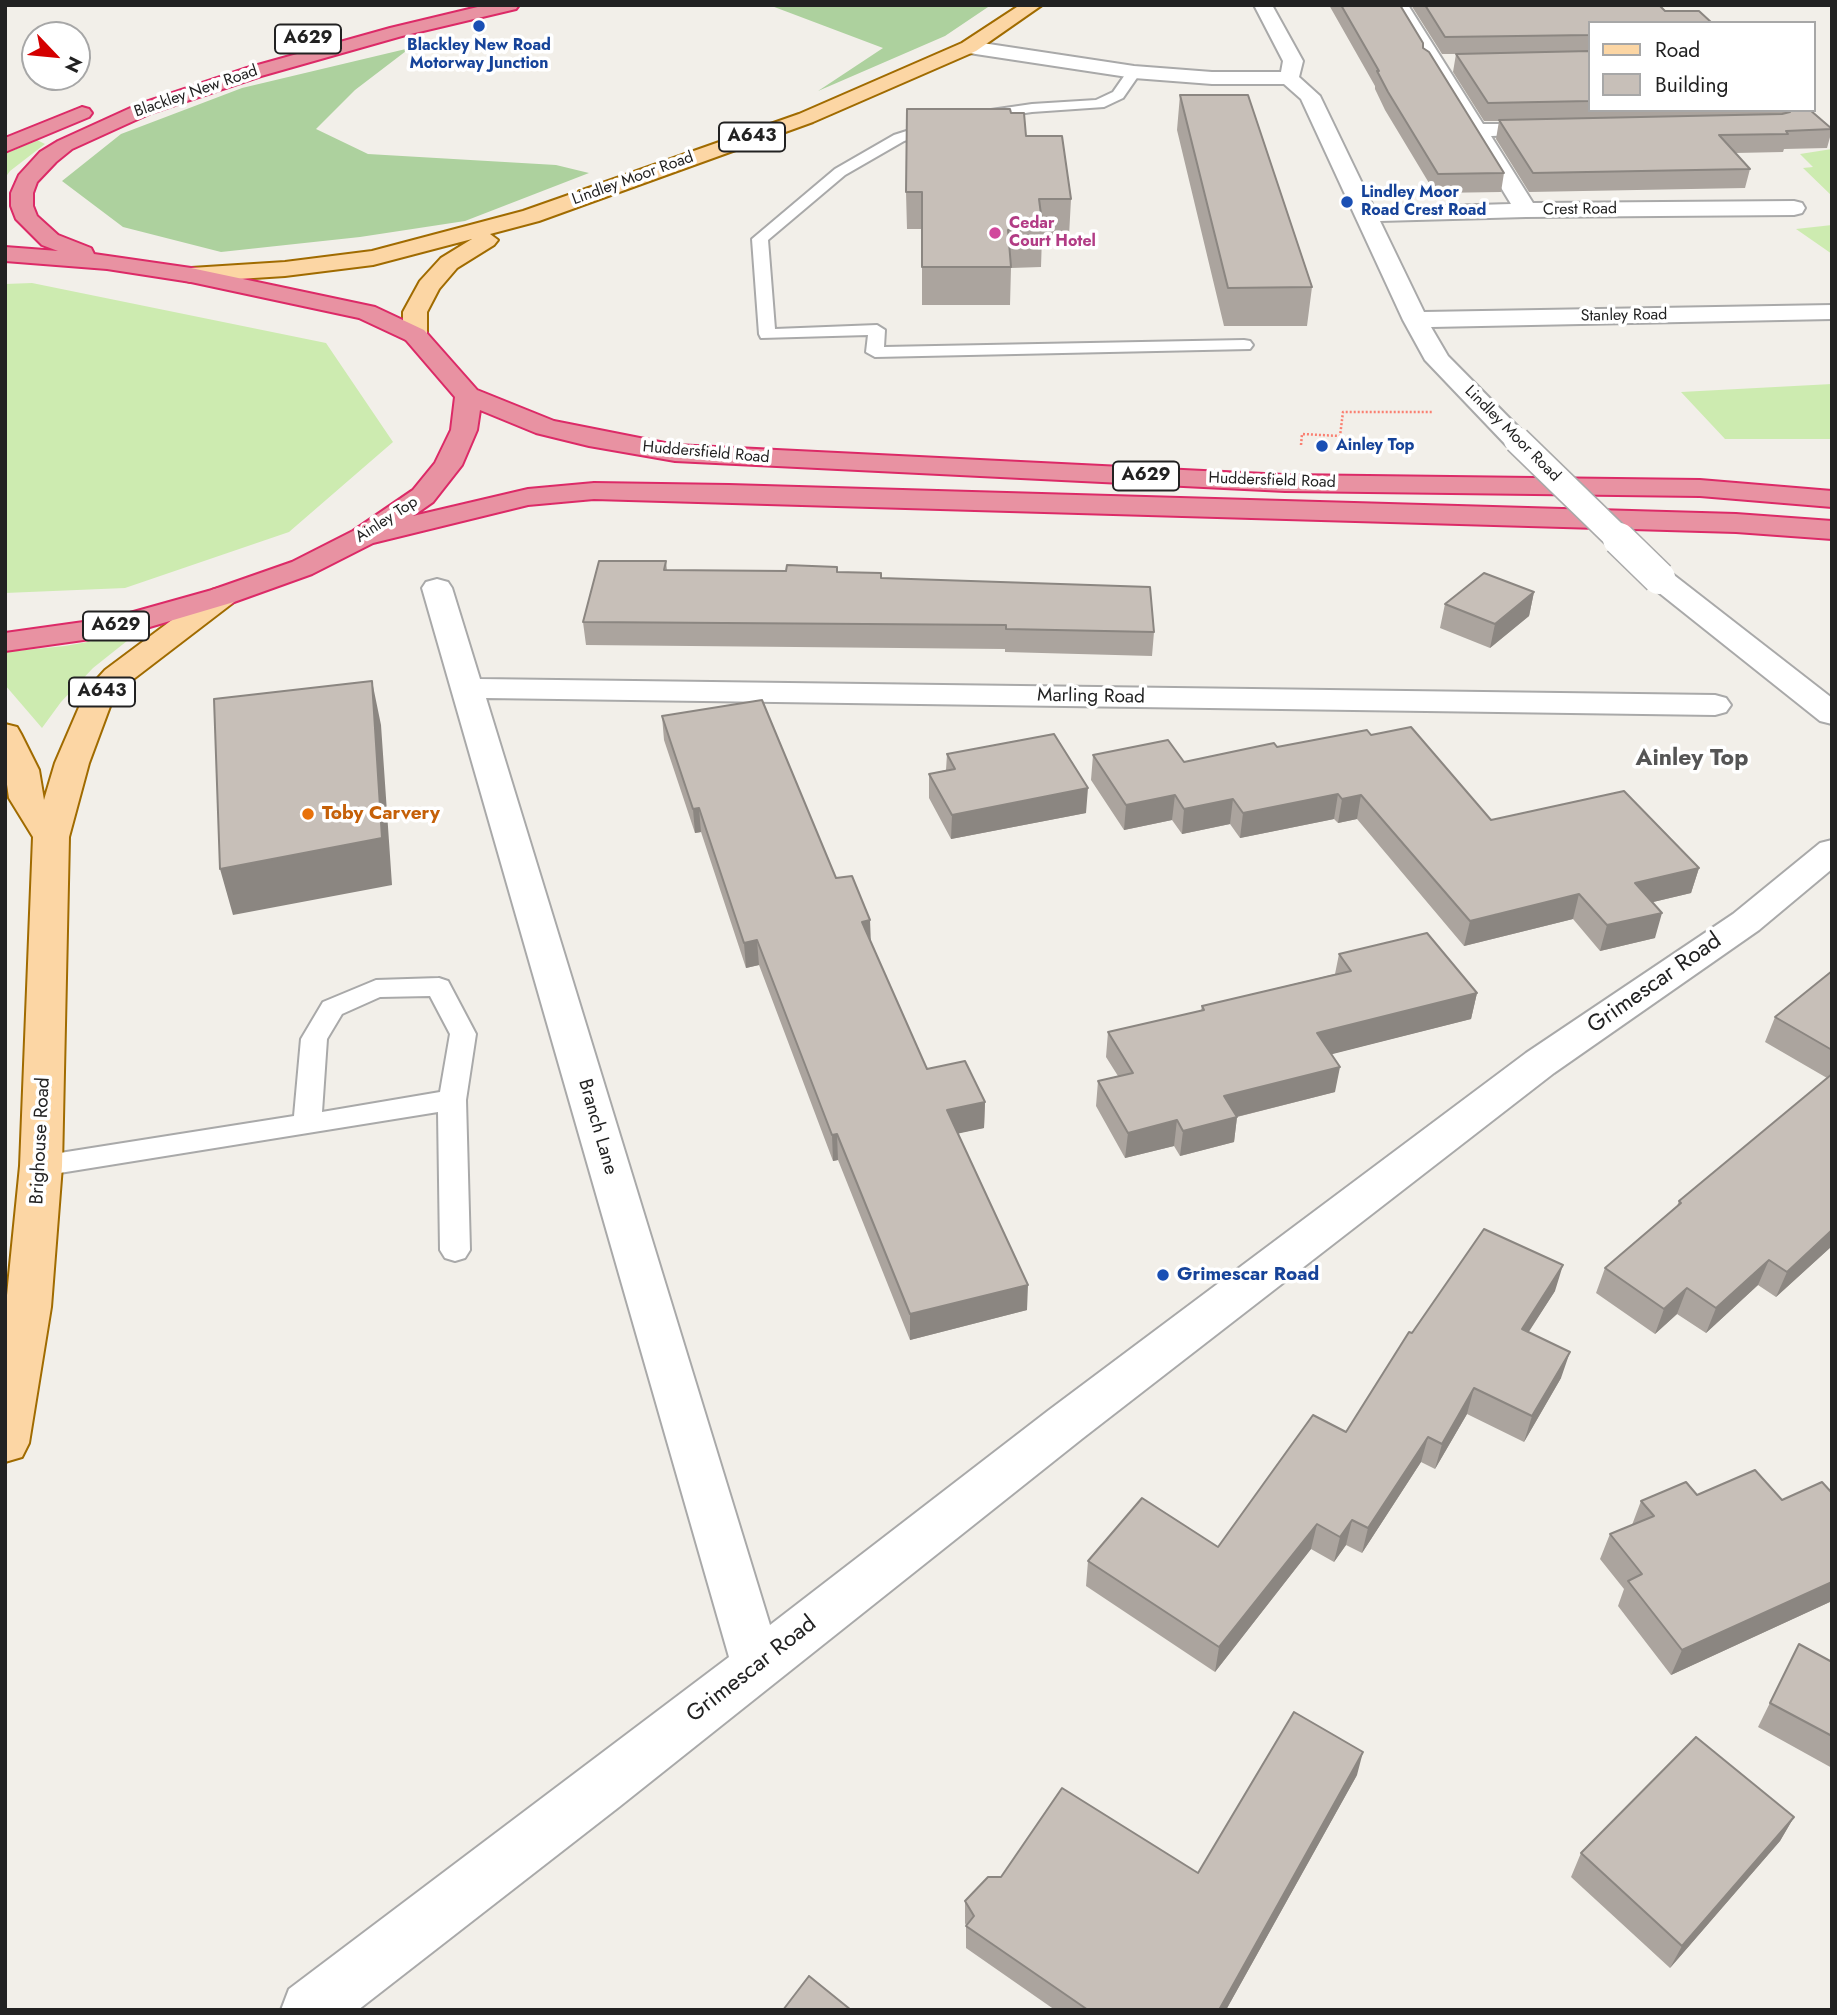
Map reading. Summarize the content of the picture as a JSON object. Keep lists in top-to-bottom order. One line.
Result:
{"streets":{"highway":["A629","Blackley New Road","Huddersfield Road","Ainley Top"],"main road":["A643","Lindley Moor Road","Brighouse Road"],"street":["Crest Road","Stanley Road","Marling Road","Grimescar Road","Branch Lane"]},"crossings":[["A629","Blackley New Road"],["A629","Lindley Moor Road"],["A629","Huddersfield Road"],["A629","Ainley Top"],["A643","Ainley Top"],["A643","Brighouse Road"],["Lindley Moor Road","Crest Road"],["Lindley Moor Road","Stanley Road"],["Huddersfield Road","Ainley Top"],["Marling Road","Branch Lane"],["Grimescar Road","Branch Lane"]],"districts":["Ainley Top"],"places":["Blackley New Road Motorway Junction","Lindley Moor Road Crest Road","Cedar Court Hotel","Ainley Top","Toby Carvery","Grimescar Road"],"legend":["Road","Building"],"north":"bottom right"}
